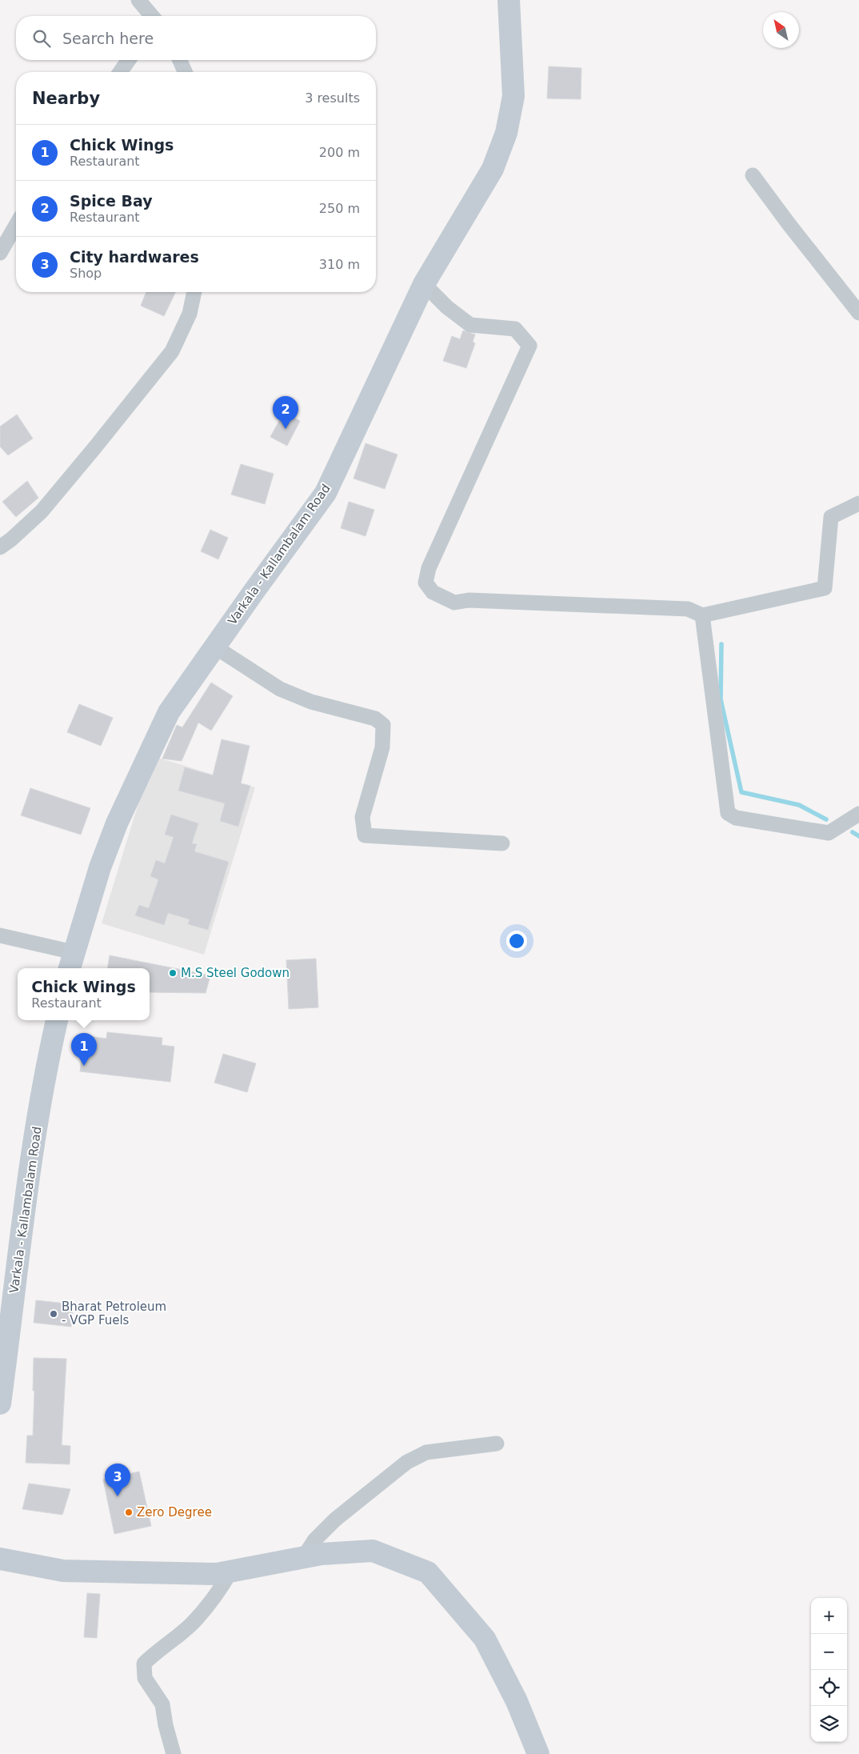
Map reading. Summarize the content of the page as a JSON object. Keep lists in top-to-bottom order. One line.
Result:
{"streets":{"main road":["Varkala - Kallambalam Road"]},"places":["M.S Steel Godown","Bharat Petroleum - VGP Fuels","Zero Degree"],"north":"top left","page":{"search":"Search here","heading":["Nearby","3 results"],"list":[{"mark":"1","name":"Chick Wings","note":"Restaurant","value":"200 m"},{"mark":"2","name":"Spice Bay","note":"Restaurant","value":"250 m"},{"mark":"3","name":"City hardwares","note":"Shop","value":"310 m"}],"pins":["2","1","3"],"popup":["Chick Wings","Restaurant"],"map_buttons":["+","−"]}}
